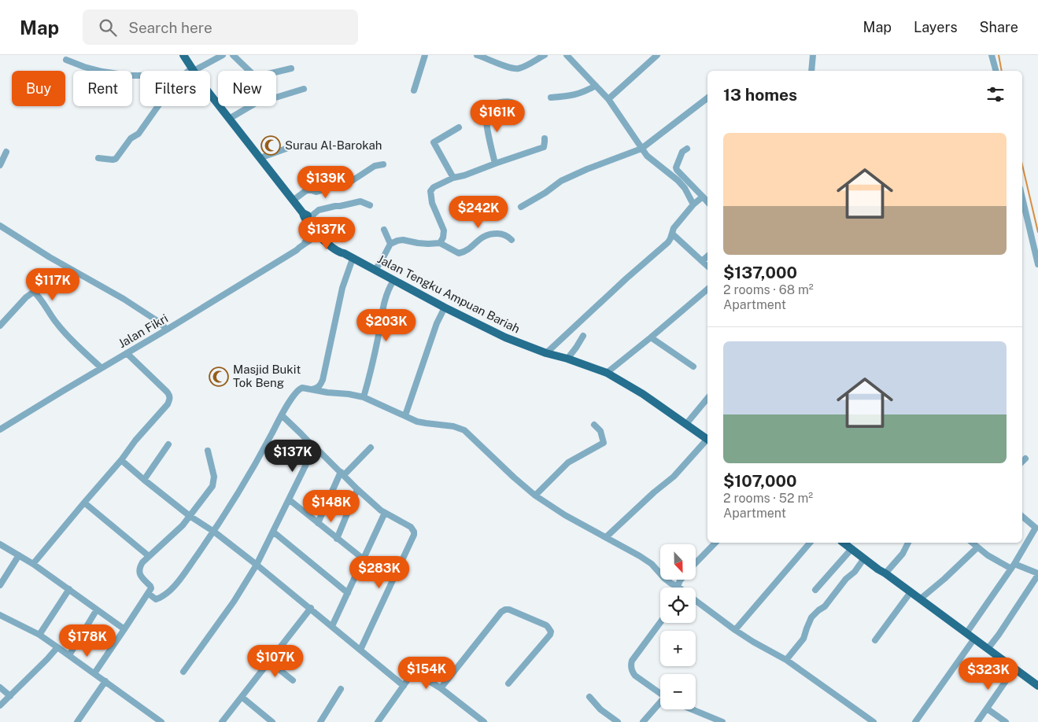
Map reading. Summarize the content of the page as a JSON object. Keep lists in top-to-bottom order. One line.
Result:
{"streets":{"main road":["Jalan Tengku Ampuan Bariah"],"street":["Jalan Fikri"]},"crossings":[["Jalan Tengku Ampuan Bariah","Jalan Fikri"]],"places":{"mosque":["Surau Al-Barokah","Masjid Bukit Tok Beng"]},"north":"bottom","page":{"header":"Map","search":"Search here","nav":["Map","Layers","Share"],"chip":["Buy","Rent","Filters","New"],"heading":"13 homes","price":["$161K","$139K","$242K","$137K","$117K","$203K","$137K","$148K","$283K","$178K","$107K","$154K","$323K"],"list":[{"name":"$137,000","note":"2 rooms · 68 m² · Apartment"},{"name":"$107,000","note":"2 rooms · 52 m² · Apartment"}],"map_buttons":["+","−"]}}
